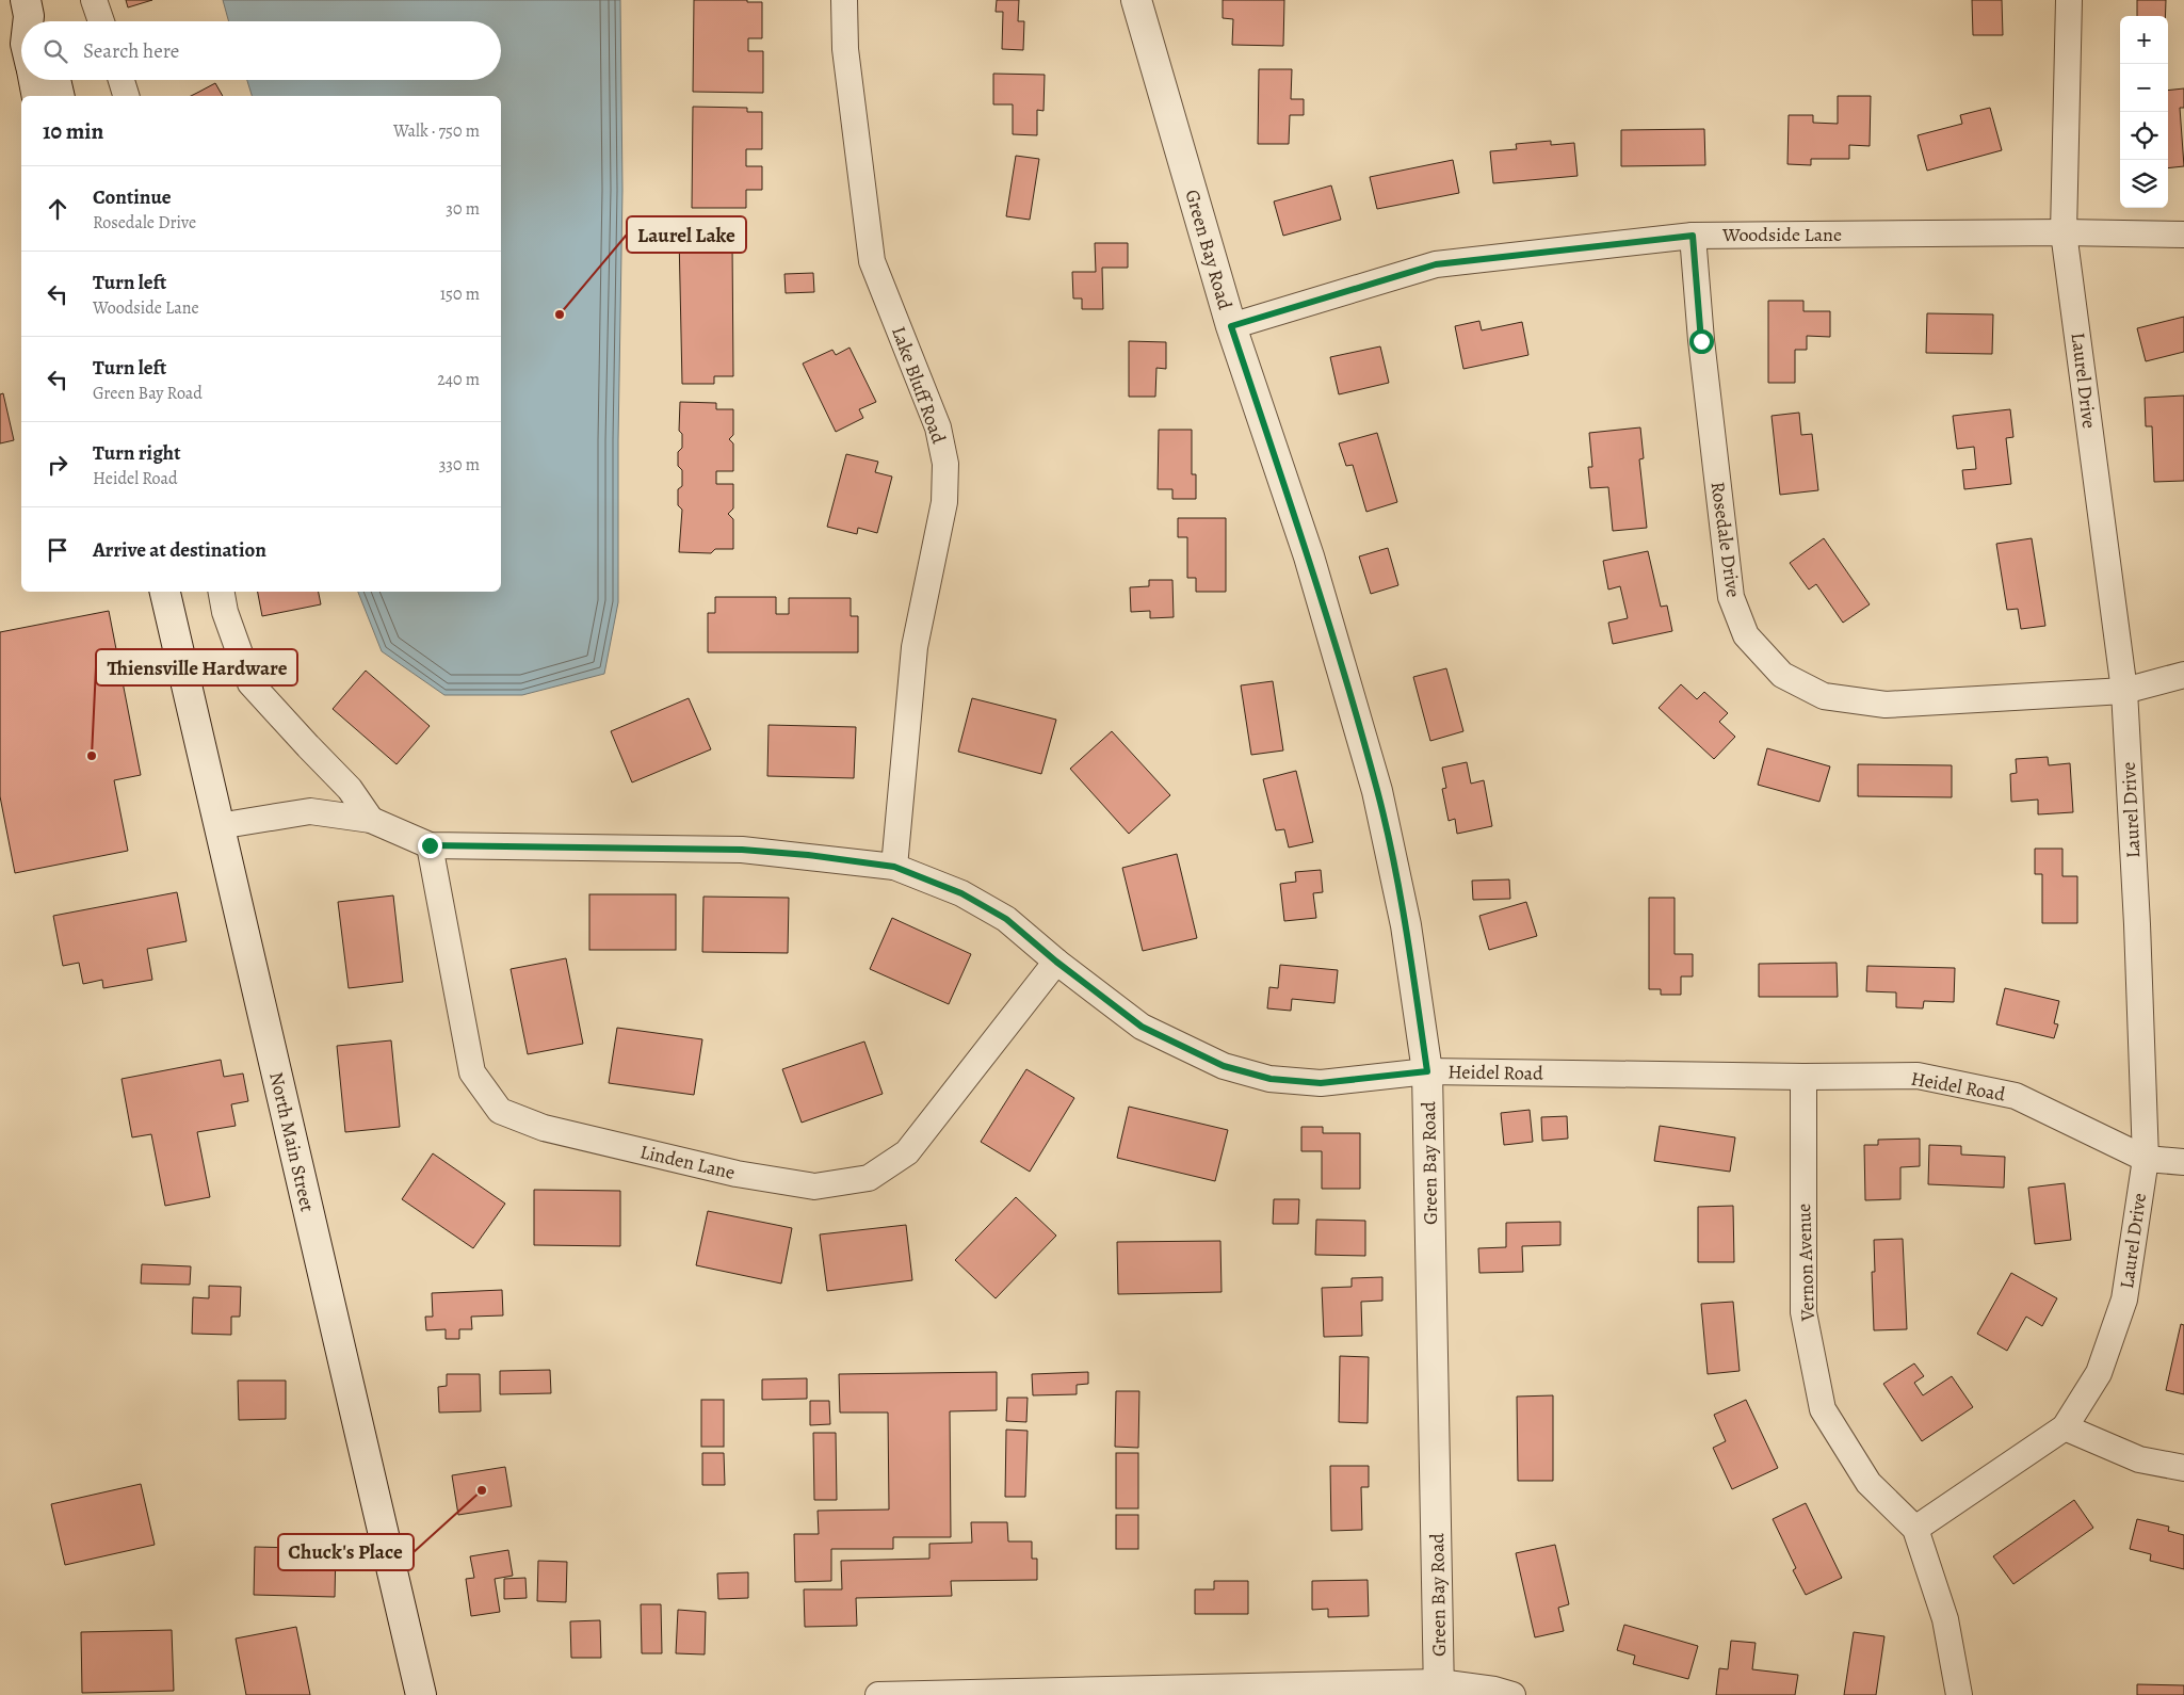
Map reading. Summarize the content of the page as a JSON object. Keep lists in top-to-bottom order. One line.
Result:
{"streets":{"street":["Woodside Lane","Green Bay Road","Laurel Drive","Lake Bluff Road","Rosedale Drive","Heidel Road","North Main Street","Linden Lane","Vernon Avenue"]},"crossings":[["Woodside Lane","Green Bay Road"],["Woodside Lane","Laurel Drive"],["Woodside Lane","Rosedale Drive"],["Green Bay Road","Heidel Road"],["Laurel Drive","Rosedale Drive"],["Laurel Drive","Heidel Road"],["Laurel Drive","Vernon Avenue"],["Lake Bluff Road","Heidel Road"],["Heidel Road","North Main Street"],["Heidel Road","Linden Lane"],["Heidel Road","Vernon Avenue"]],"places":["Laurel Lake","Thiensville Hardware","Chuck's Place"],"page":{"map_buttons":["+","−"],"search":"Search here","heading":["10 min","Walk · 750 m"],"list":[["Continue","Rosedale Drive","30 m"],["Turn left","Woodside Lane","150 m"],["Turn left","Green Bay Road","240 m"],["Turn right","Heidel Road","330 m"],"Arrive at destination"]}}
